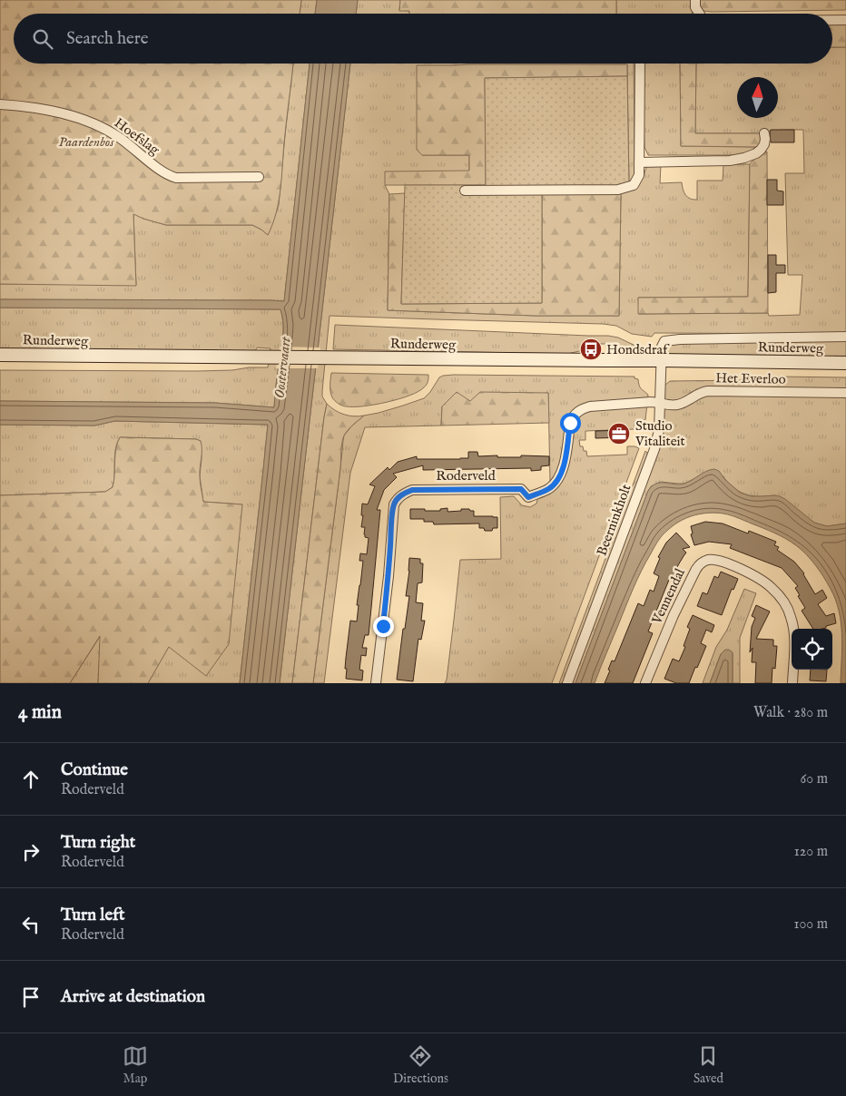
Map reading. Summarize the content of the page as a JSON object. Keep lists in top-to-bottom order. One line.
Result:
{"streets":{"street":["Hoefslag","Runderweg","Het Everloo","Roderveld","Beerninkholt","Vennendal"]},"crossings":[["Runderweg","Beerninkholt"],["Het Everloo","Roderveld"],["Het Everloo","Beerninkholt"],["Roderveld","Beerninkholt"]],"water":["Oostervaart"],"parks":["Paardenbos"],"places":{"bus stop":["Hondsdraf"],"office":["Studio Vitaliteit"]},"north":"top","page":{"search":"Search here","heading":["4 min","Walk · 280 m"],"list":[["Continue","Roderveld","60 m"],["Turn right","Roderveld","120 m"],["Turn left","Roderveld","100 m"],"Arrive at destination"],"nav":["Map","Directions","Saved"]}}
